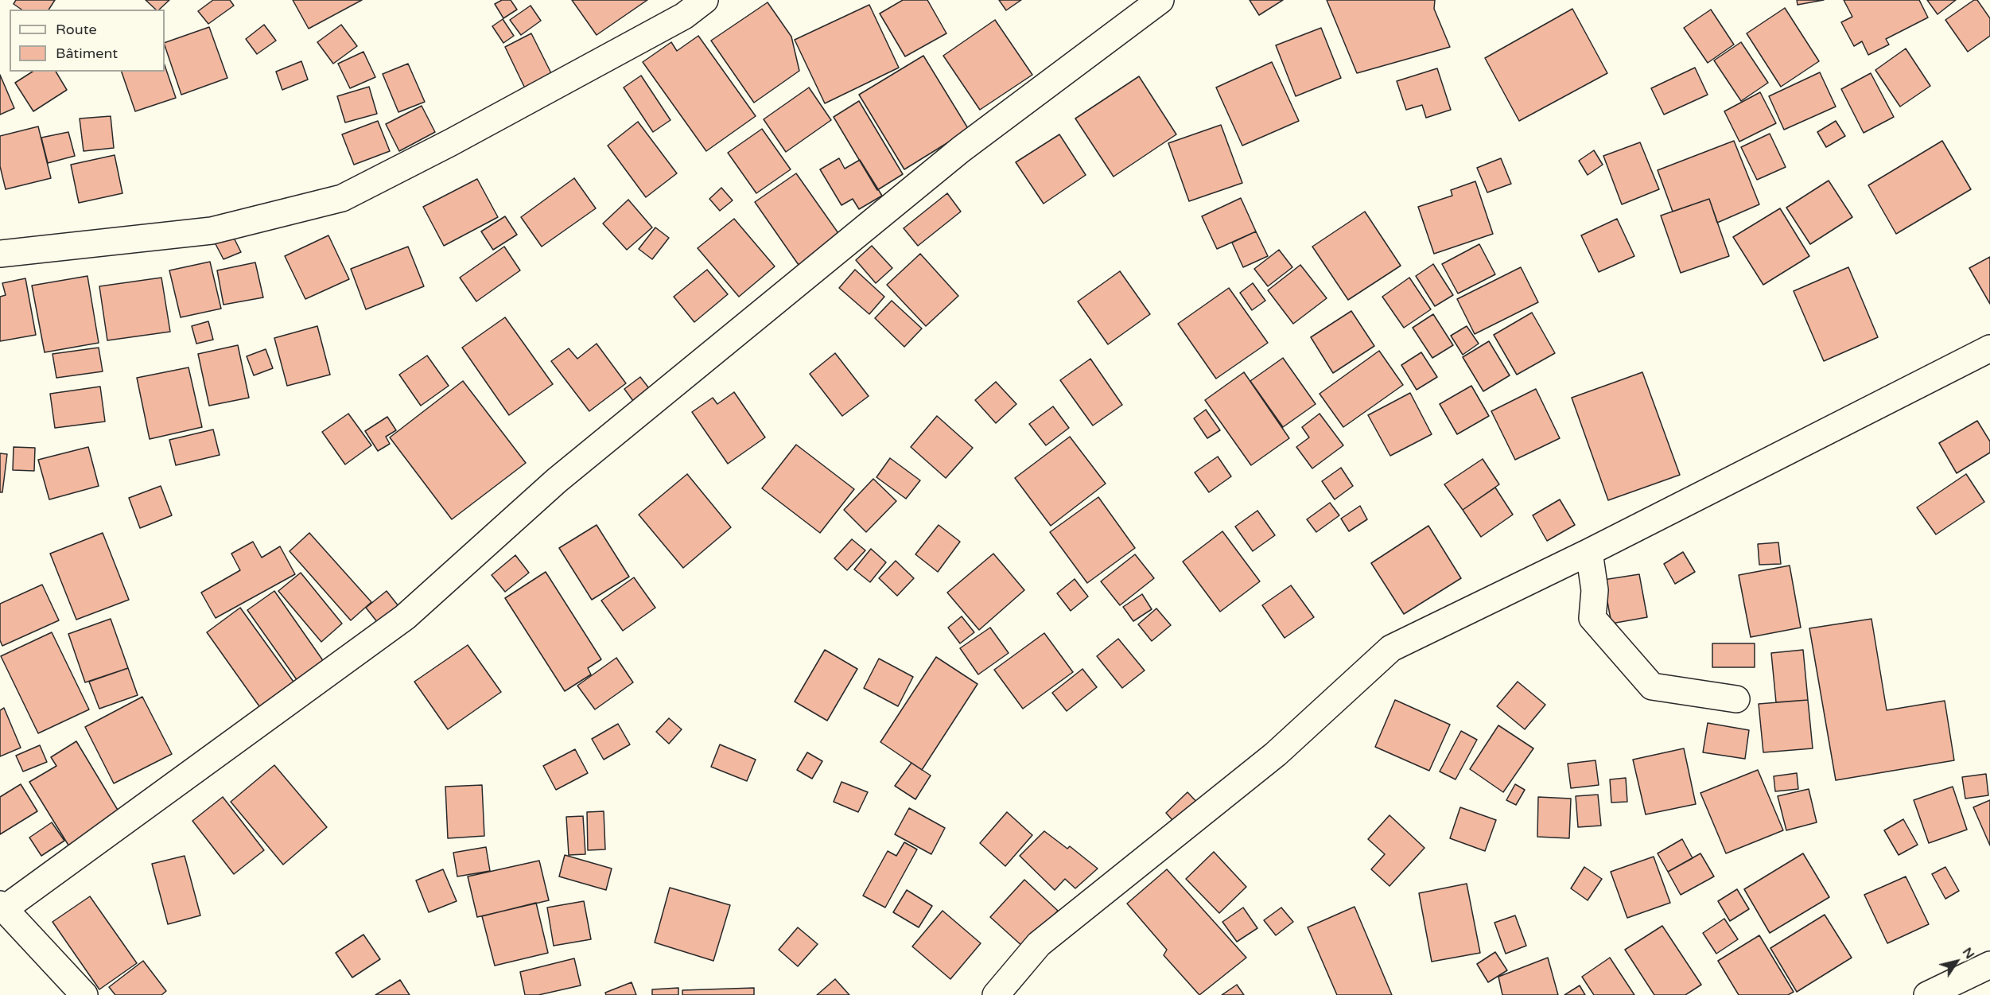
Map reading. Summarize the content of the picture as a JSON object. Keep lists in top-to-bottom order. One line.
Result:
{"legend":["Route","Bâtiment"],"north":"top right"}
